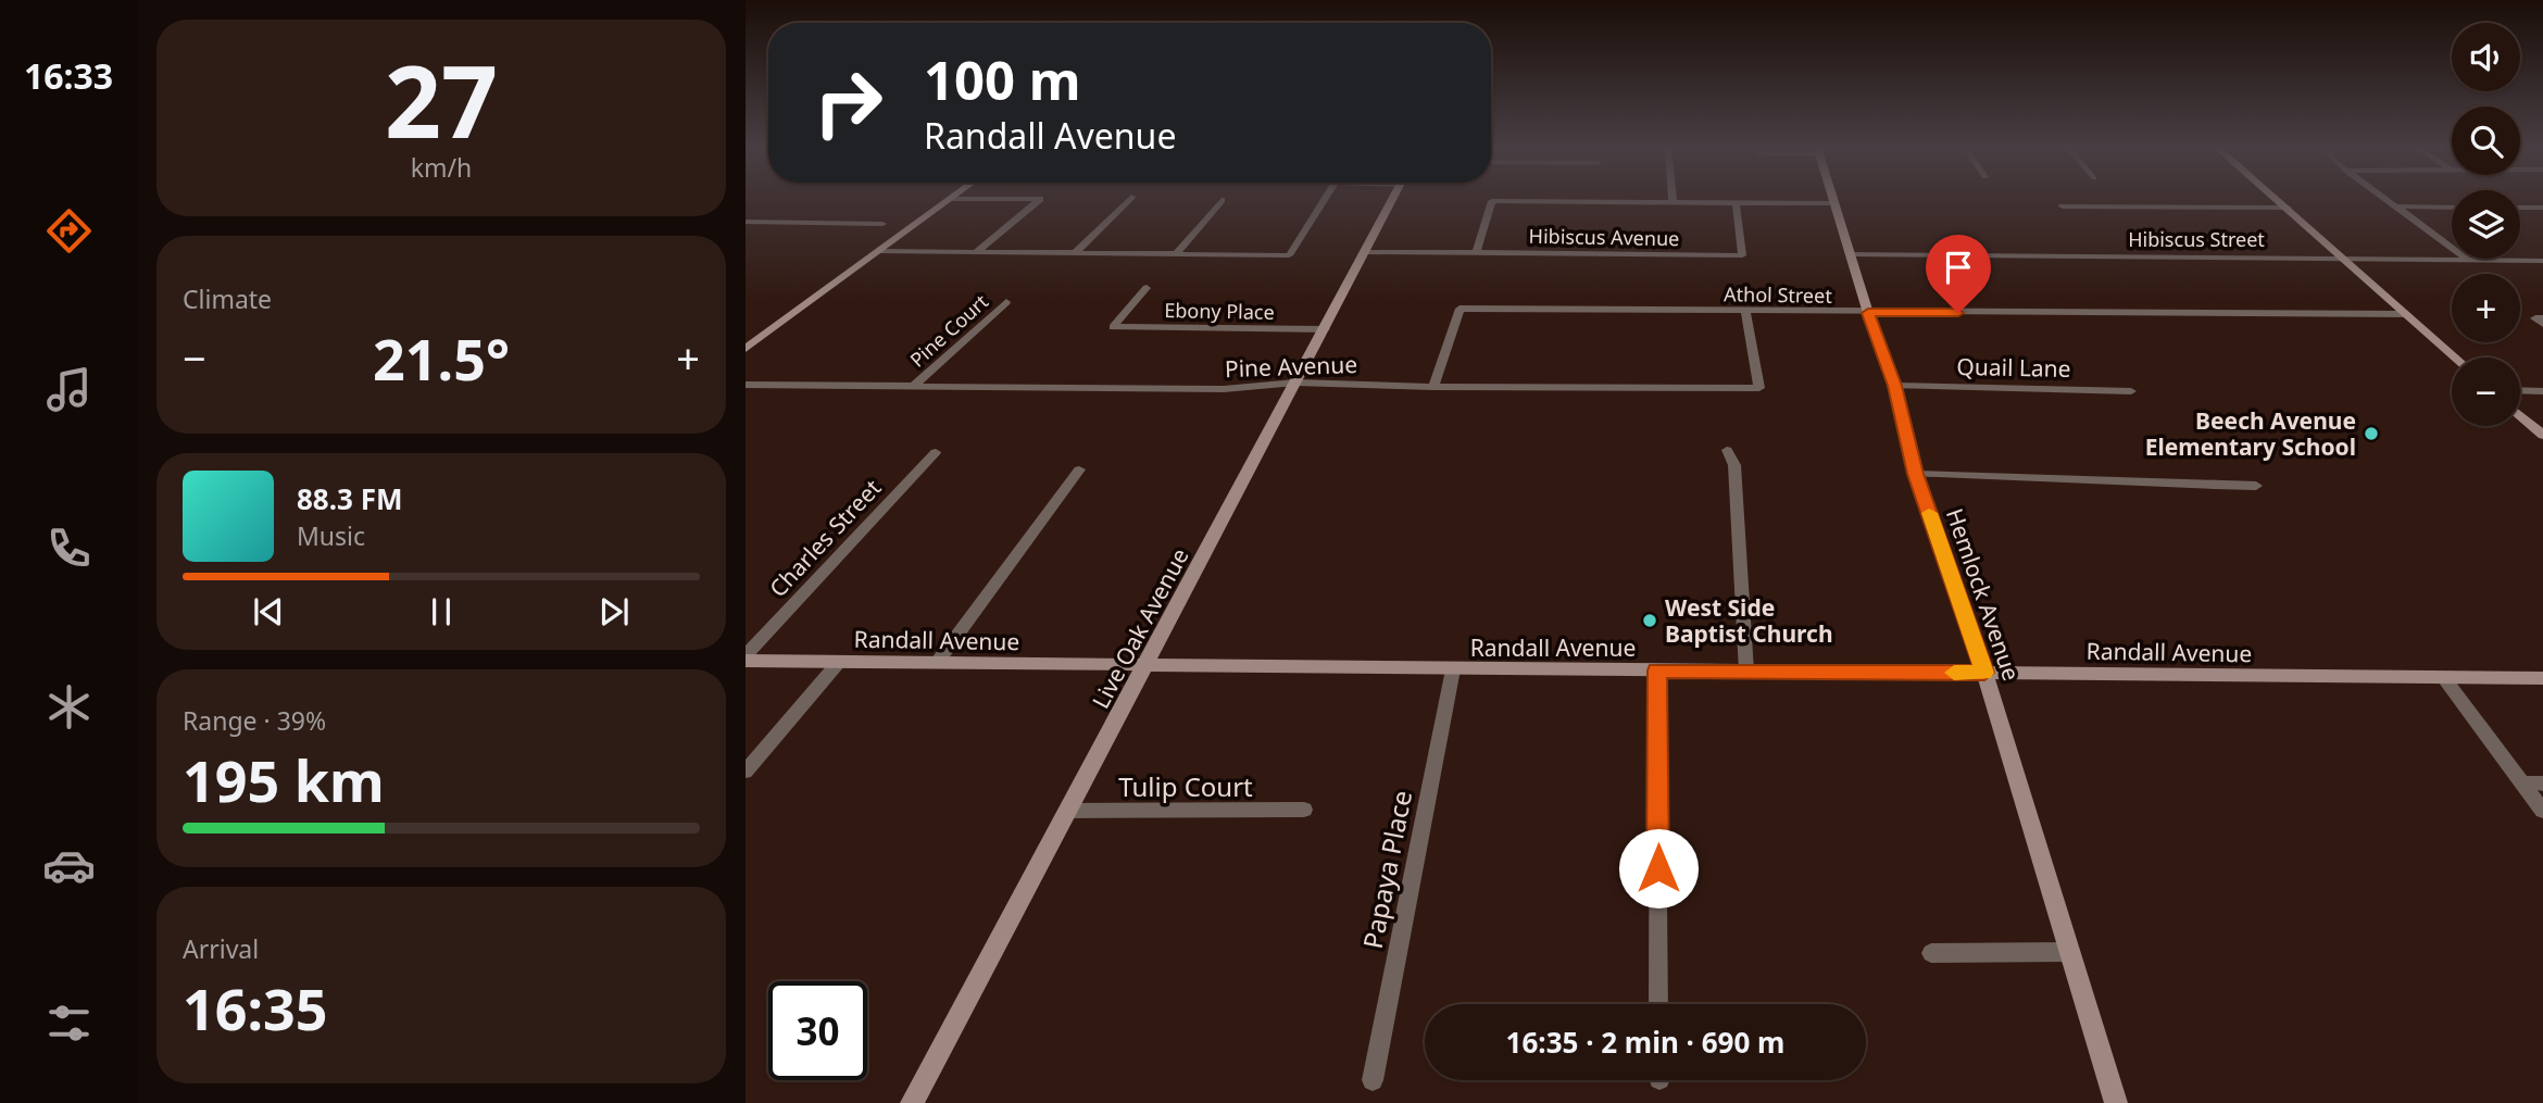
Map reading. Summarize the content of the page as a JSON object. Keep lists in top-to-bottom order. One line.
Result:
{"streets":{"street":["Hibiscus Avenue","Hibiscus Street","Athol Street","Ebony Place","Pine Court","Pine Avenue","Quail Lane","Charles Street","Hemlock Avenue","Live Oak Avenue","Randall Avenue","Tulip Court","Papaya Place"]},"crossings":[["Hibiscus Avenue","Live Oak Avenue"],["Hibiscus Street","Hemlock Avenue"],["Athol Street","Pine Avenue"],["Athol Street","Hemlock Avenue"],["Ebony Place","Live Oak Avenue"],["Pine Court","Pine Avenue"],["Pine Avenue","Live Oak Avenue"],["Quail Lane","Hemlock Avenue"],["Hemlock Avenue","Randall Avenue"],["Live Oak Avenue","Randall Avenue"],["Live Oak Avenue","Tulip Court"],["Randall Avenue","Papaya Place"]],"places":["Beech Avenue Elementary School","West Side Baptist Church"],"page":{"tabs":"16:33","tile":[["27","km/h"],"Climate",["Range · 39%","195 km"],["Arrival","16:35"]],"map_buttons":["+","−"],"turn":["100 m","Randall Avenue"],"heat":["−","21.5°","+"],"song":["88.3 FM","Music"],"limit":"30","trip":"16:35 · 2 min · 690 m"}}
